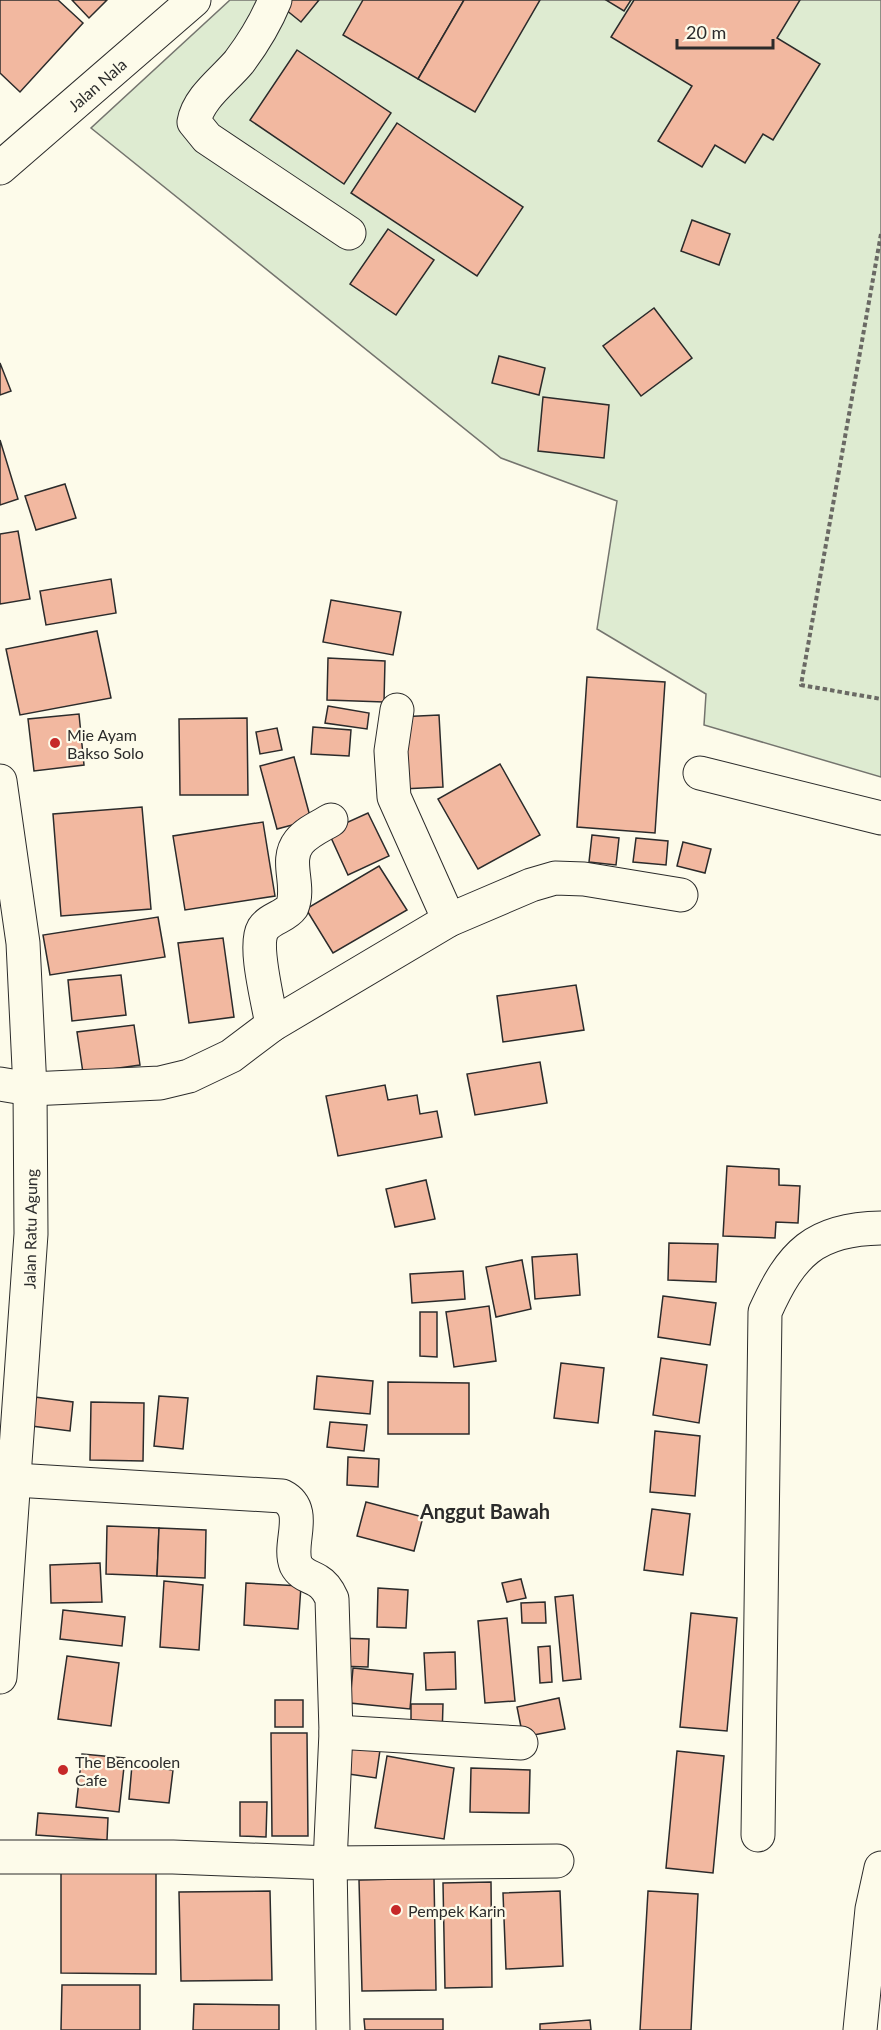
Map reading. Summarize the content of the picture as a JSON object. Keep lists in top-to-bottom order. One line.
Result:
{"streets":{"street":["Jalan Nala","Jalan Ratu Agung"]},"districts":["Anggut Bawah"],"places":["Mie Ayam Bakso Solo","The Bencoolen Cafe","Pempek Karin"],"scale_bar":"20 m"}
